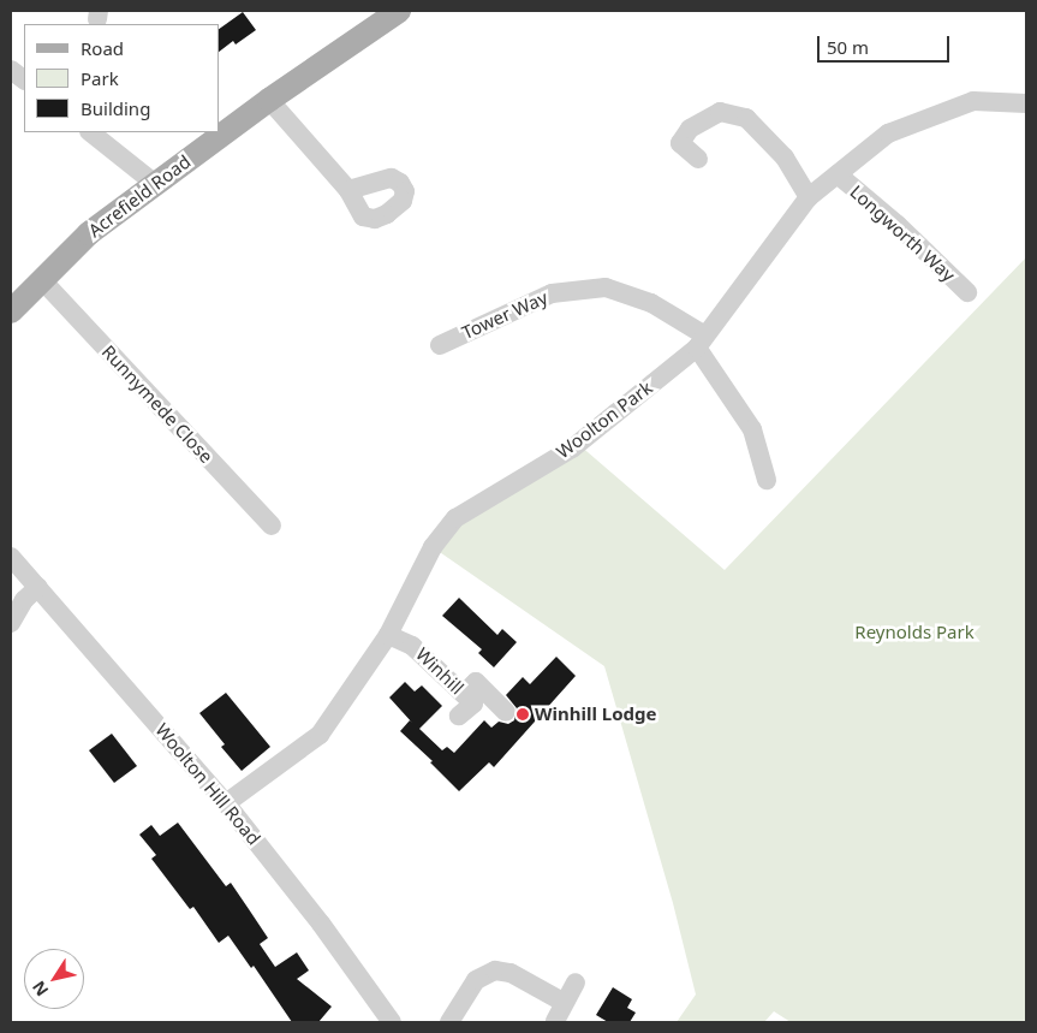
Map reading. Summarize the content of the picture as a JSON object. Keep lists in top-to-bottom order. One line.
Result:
{"streets":{"main road":["Acrefield Road"],"street":["Longworth Way","Tower Way","Runnymede Close","Woolton Park","Winhill","Woolton Hill Road"]},"crossings":[["Acrefield Road","Runnymede Close"],["Longworth Way","Woolton Park"],["Tower Way","Woolton Park"],["Woolton Park","Winhill"],["Woolton Park","Woolton Hill Road"]],"parks":["Reynolds Park"],"places":["Winhill Lodge"],"legend":["Road","Park","Building"],"scale_bar":"50 m","north":"bottom left"}
